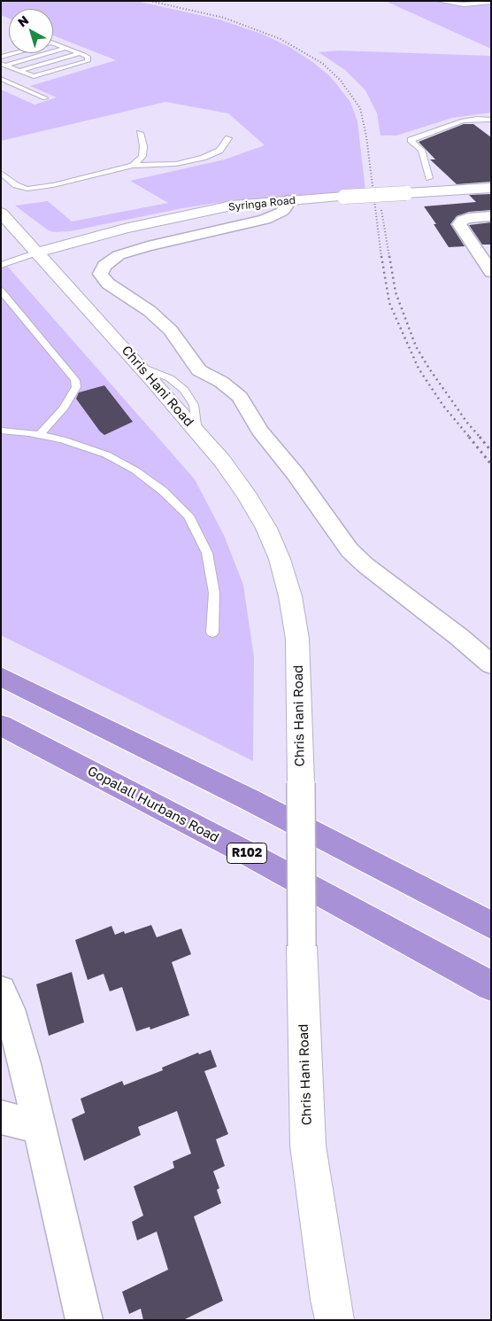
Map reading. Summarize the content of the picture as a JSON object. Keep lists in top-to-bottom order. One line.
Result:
{"streets":{"highway":["Gopalall Hurbans Road","R102"],"street":["Syringa Road","Chris Hani Road"]},"crossings":[["Syringa Road","Chris Hani Road"]],"north":"top left"}
